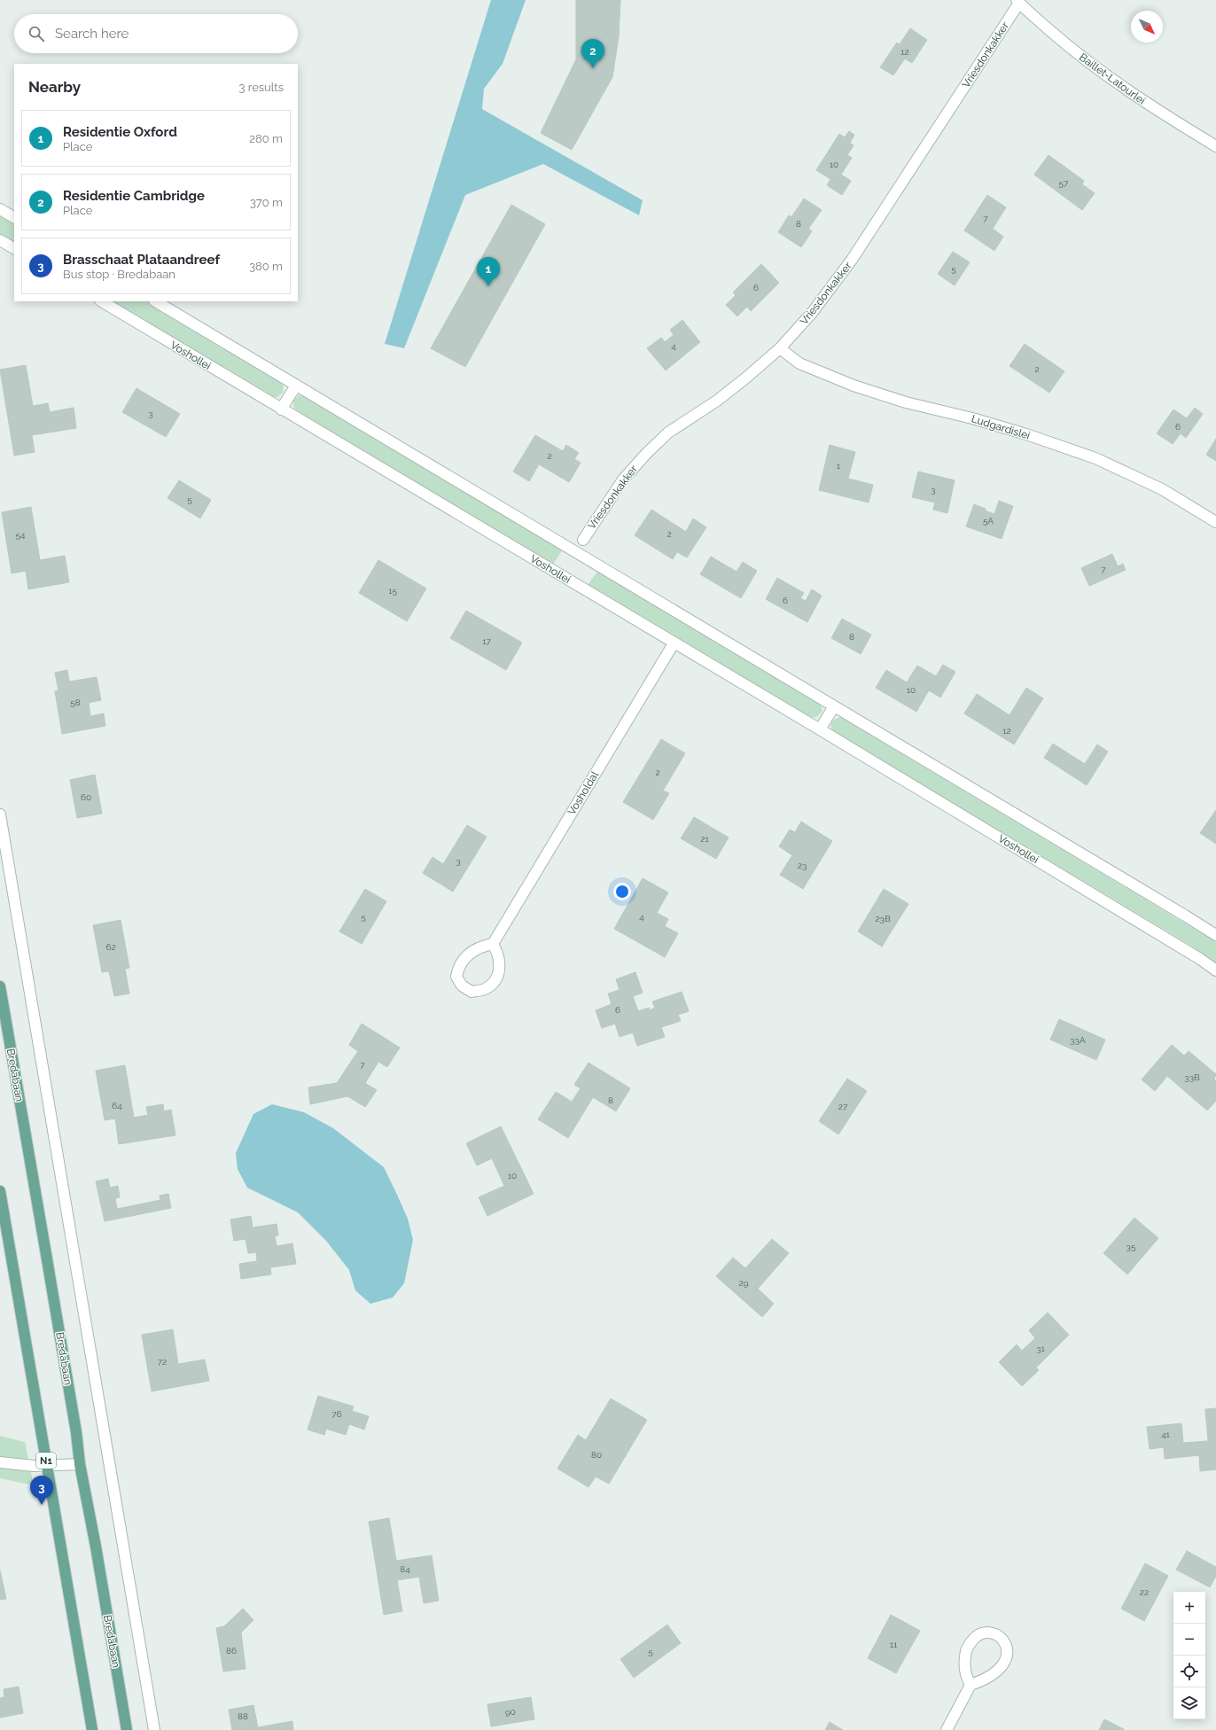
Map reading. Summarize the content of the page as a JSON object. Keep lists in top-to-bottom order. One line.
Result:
{"streets":{"main road":["Bredabaan","N1"],"street":["Vriesdonkakker","Baillet-Latourlei","Voshollei","Ludgardislei","Vosholdal"]},"crossings":[["Vriesdonkakker","Baillet-Latourlei"],["Vriesdonkakker","Ludgardislei"],["Voshollei","Vosholdal"]],"house_numbers":["12","10","57","7","8","5","6","4","2","3","6","2","1","3","5","5A","2","54","7","15","6","8","17","10","58","12","2","60","21","3","23","5","4","23B","62","6","33A","7","33B","8","64","27","10","35","29","31","72","76","41","80","84","22","11","86","5","90","88"],"north":"bottom right","page":{"search":"Search here","pins":["2","1","3"],"heading":["Nearby","3 results"],"list":[{"mark":"1","name":"Residentie Oxford","note":"Place","value":"280 m"},{"mark":"2","name":"Residentie Cambridge","note":"Place","value":"370 m"},{"mark":"3","name":"Brasschaat Plataandreef","note":"Bus stop · Bredabaan","value":"380 m"}],"map_buttons":["+","−"]}}
